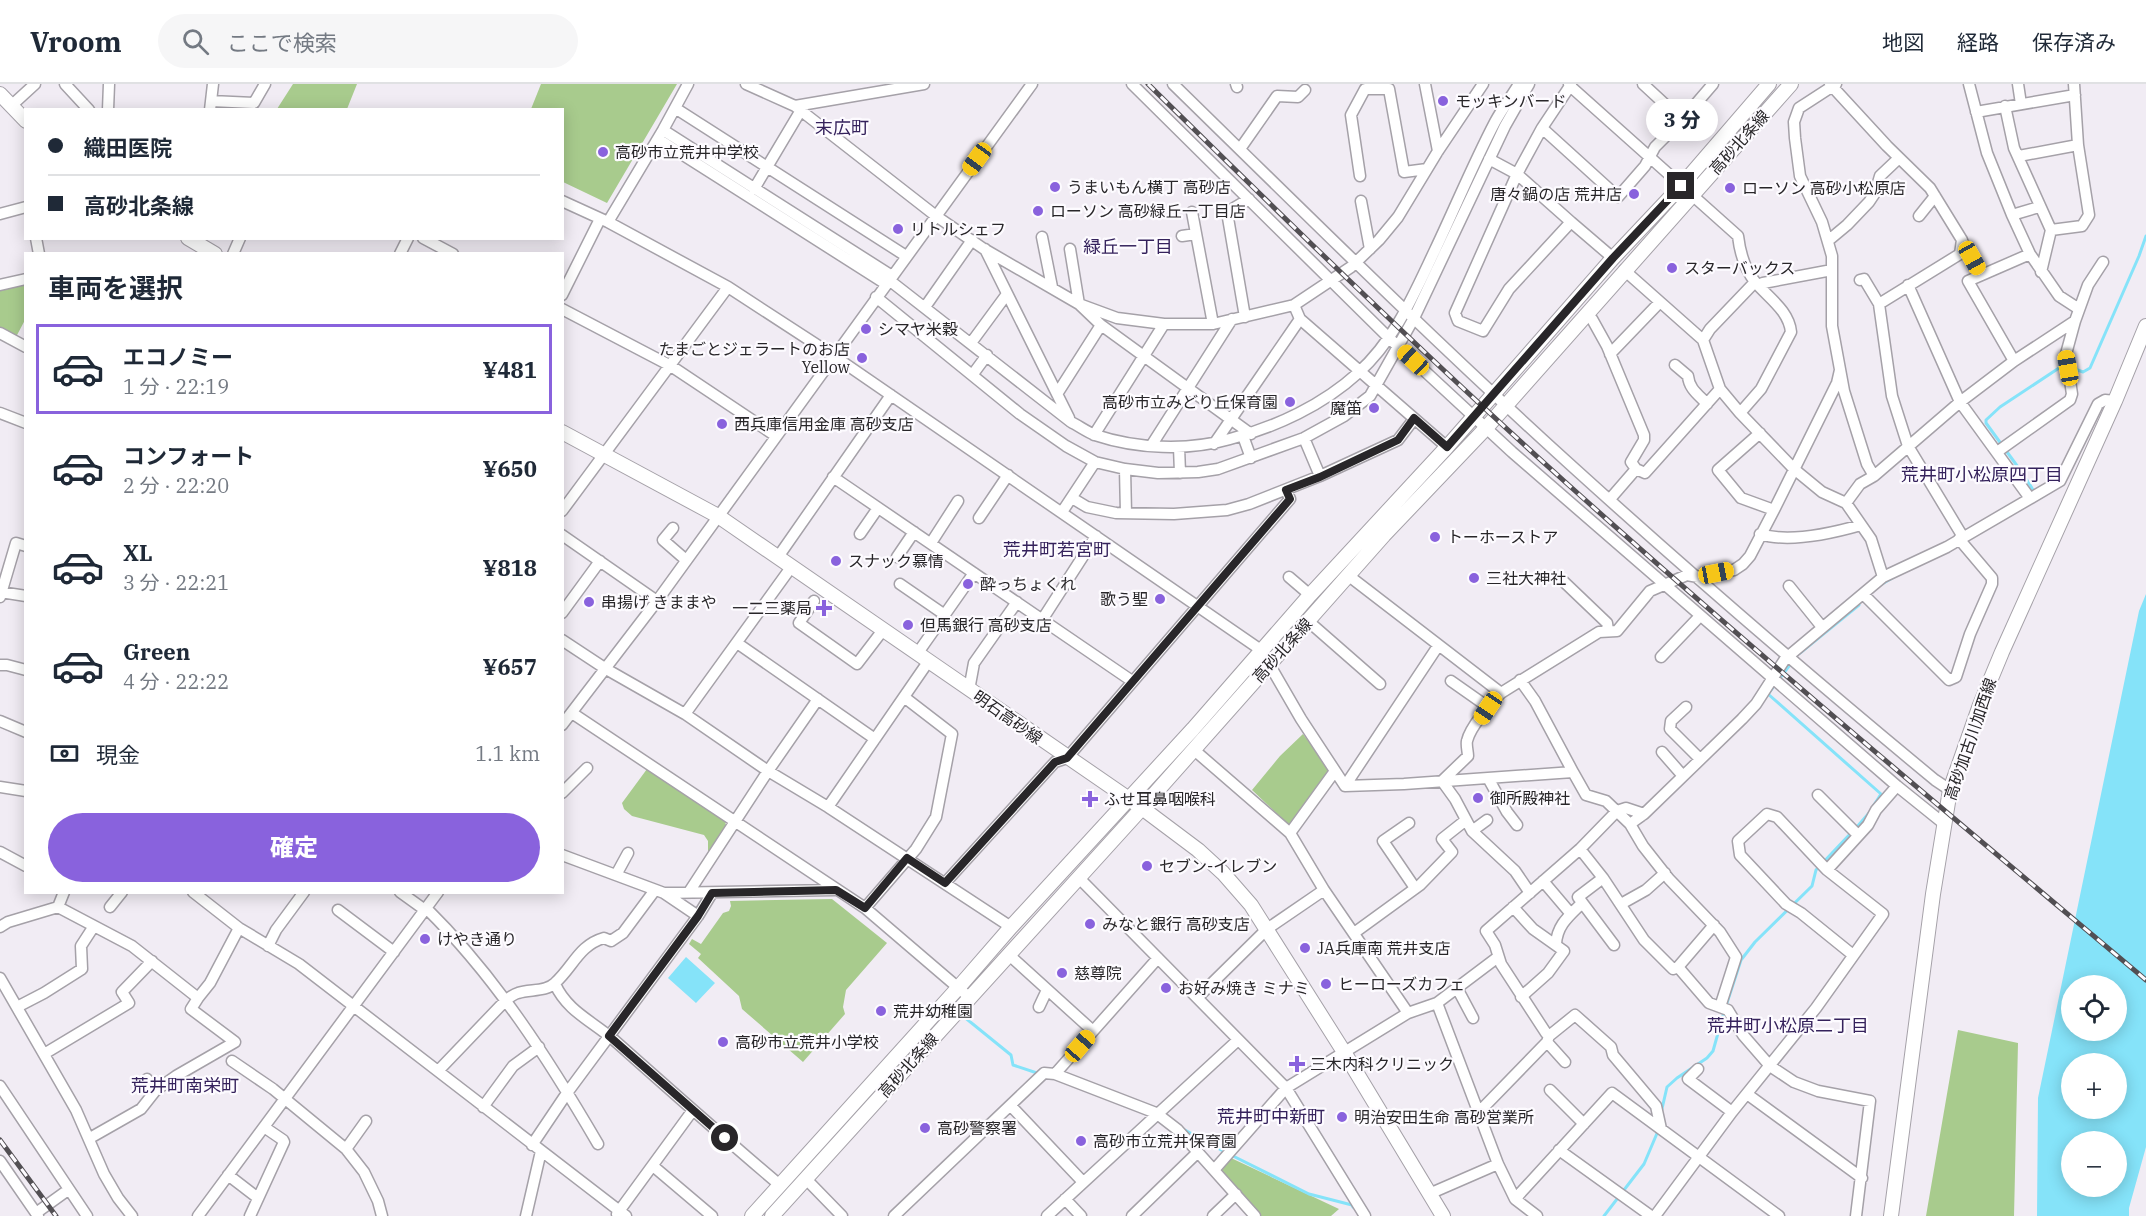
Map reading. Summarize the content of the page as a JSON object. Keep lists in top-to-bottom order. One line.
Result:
{"streets":{"main road":["高砂北条線","明石高砂線","高砂加古川加西線"]},"crossings":[["高砂北条線","明石高砂線"]],"districts":["末広町","緑丘一丁目","荒井町小松原四丁目","荒井町若宮町","荒井町小松原二丁目","荒井町南栄町","荒井町中新町"],"places":{"other":["モッキンバード","高砂市立荒井中学校","うまいもん横丁 高砂店","ローソン 高砂小松原店","唐々鍋の店 荒井店","ローソン 高砂緑丘一丁目店","リトルシェフ","スターバックス","シマヤ米穀","たまごとジェラートのお店 Yellow","高砂市立みどり丘保育園","魔笛","西兵庫信用金庫 高砂支店","トーホーストア","スナック慕情","三社大神社","酔っちょくれ","歌う聖","串揚げ きままや","但馬銀行 高砂支店","御所殿神社","セブン-イレブン","みなと銀行 高砂支店","けやき通り","JA兵庫南 荒井支店","慈尊院","ヒーローズカフェ","お好み焼き ミナミ","荒井幼稚園","高砂市立荒井小学校","明治安田生命 高砂営業所","高砂警察署","高砂市立荒井保育園"],"health":["一二三薬局","ふせ耳鼻咽喉科","三木内科クリニック"]},"page":{"header":"Vroom","search":"ここで検索","nav":["地図","経路","保存済み"],"bubble":"3 分","banner":["織田医院","高砂北条線"],"heading":"車両を選択","list":[{"name":"エコノミー","note":"1 分 · 22:19","value":"¥481"},{"name":"コンフォート","note":"2 分 · 22:20","value":"¥650"},{"name":"XL","note":"3 分 · 22:21","value":"¥818"},{"name":"Green","note":"4 分 · 22:22","value":"¥657"}],"pay":["現金","1.1 km"],"buttons":"確定","map_buttons":["+","−"]}}
